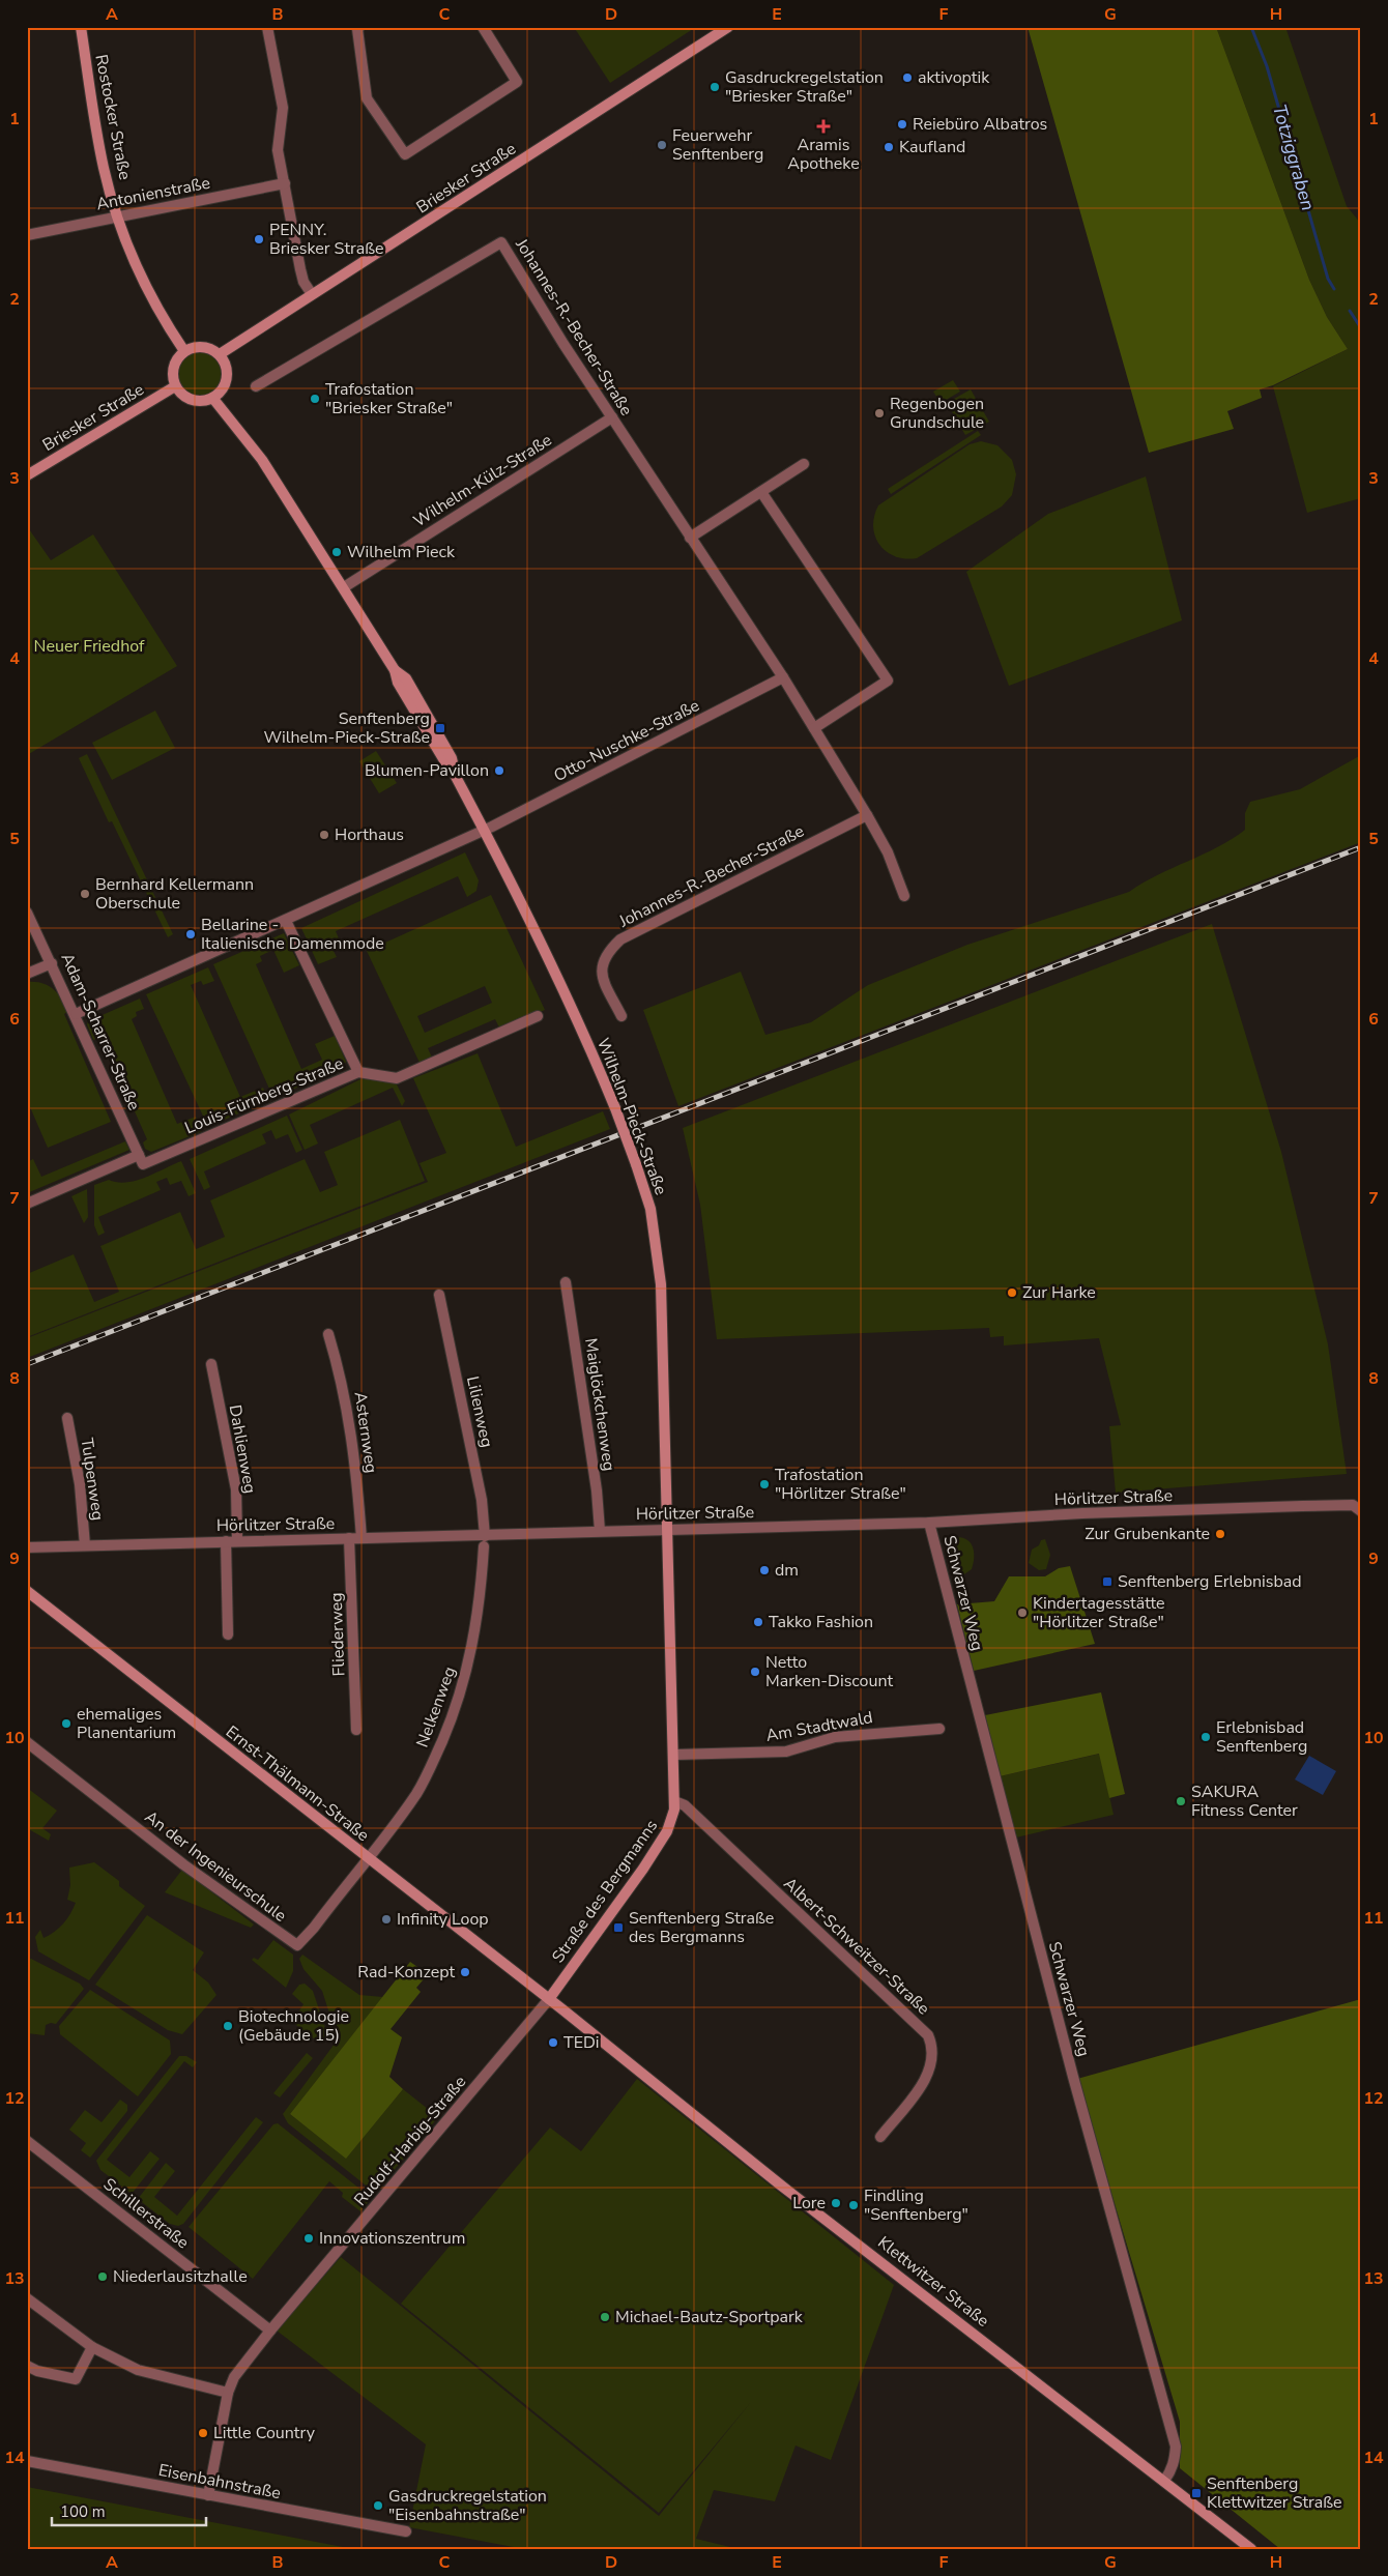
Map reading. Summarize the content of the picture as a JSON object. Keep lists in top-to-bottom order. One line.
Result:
{"streets":{"main road":["Rostocker Straße","Briesker Straße","Wilhelm-Pieck-Straße","Ernst-Thälmann-Straße","Straße des Bergmanns","Klettwitzer Straße"],"street":["Antonienstraße","Johannes-R.-Becher-Straße","Wilhelm-Külz-Straße","Otto-Nuschke-Straße","Adam-Scharrer-Straße","Louis-Fürnberg-Straße","Maiglöckchenweg","Lilienweg","Asternweg","Dahlienweg","Tulpenweg","Hörlitzer Straße","Schwarzer Weg","Fliederweg","Nelkenweg","Am Stadtwald","An der Ingenieurschule","Albert-Schweitzer-Straße","Rudolf-Harbig-Straße","Schillerstraße","Eisenbahnstraße"]},"crossings":[["Rostocker Straße","Briesker Straße"],["Rostocker Straße","Antonienstraße"],["Rostocker Straße","Wilhelm-Pieck-Straße"],["Briesker Straße","Wilhelm-Pieck-Straße"],["Johannes-R.-Becher-Straße","Wilhelm-Külz-Straße"],["Johannes-R.-Becher-Straße","Otto-Nuschke-Straße"],["Wilhelm-Külz-Straße","Wilhelm-Pieck-Straße"],["Otto-Nuschke-Straße","Adam-Scharrer-Straße"],["Otto-Nuschke-Straße","Louis-Fürnberg-Straße"],["Otto-Nuschke-Straße","Wilhelm-Pieck-Straße"],["Adam-Scharrer-Straße","Louis-Fürnberg-Straße"],["Wilhelm-Pieck-Straße","Hörlitzer Straße"],["Wilhelm-Pieck-Straße","Straße des Bergmanns"],["Maiglöckchenweg","Hörlitzer Straße"],["Lilienweg","Hörlitzer Straße"],["Lilienweg","Nelkenweg"],["Asternweg","Hörlitzer Straße"],["Dahlienweg","Hörlitzer Straße"],["Tulpenweg","Hörlitzer Straße"],["Hörlitzer Straße","Schwarzer Weg"],["Hörlitzer Straße","Fliederweg"],["Hörlitzer Straße","Nelkenweg"],["Hörlitzer Straße","Straße des Bergmanns"],["Schwarzer Weg","Klettwitzer Straße"],["Nelkenweg","Ernst-Thälmann-Straße"],["Nelkenweg","An der Ingenieurschule"],["Am Stadtwald","Straße des Bergmanns"],["Ernst-Thälmann-Straße","An der Ingenieurschule"],["Ernst-Thälmann-Straße","Straße des Bergmanns"],["Ernst-Thälmann-Straße","Rudolf-Harbig-Straße"],["Ernst-Thälmann-Straße","Klettwitzer Straße"],["Straße des Bergmanns","Albert-Schweitzer-Straße"],["Straße des Bergmanns","Rudolf-Harbig-Straße"],["Straße des Bergmanns","Klettwitzer Straße"],["Rudolf-Harbig-Straße","Schillerstraße"],["Rudolf-Harbig-Straße","Klettwitzer Straße"],["Rudolf-Harbig-Straße","Eisenbahnstraße"]],"water":["Totziggraben"],"parks":["Neuer Friedhof"],"places":{"other":["aktivoptik","Gasdruckregelstation \"Briesker Straße\"","Reiebüro Albatros","Feuerwehr Senftenberg","Kaufland","PENNY. Briesker Straße","Trafostation \"Briesker Straße\"","Regenbogen Grundschule","Wilhelm Pieck","Blumen-Pavillon","Horthaus","Bernhard Kellermann Oberschule","Bellarine - Italienische Damenmode","Zur Harke","Trafostation \"Hörlitzer Straße\"","Zur Grubenkante","dm","Kindertagesstätte \"Hörlitzer Straße\"","Takko Fashion","Netto Marken-Discount","ehemaliges Planentarium","Erlebnisbad Senftenberg","SAKURA Fitness Center","Infinity Loop","Rad-Konzept","Biotechnologie (Gebäude 15)","TEDi","Lore","Findling \"Senftenberg\"","Innovationszentrum","Niederlausitzhalle","Michael-Bautz-Sportpark","Little Country","Gasdruckregelstation \"Eisenbahnstraße\""],"health":["Aramis Apotheke"],"transit":["Senftenberg Wilhelm-Pieck-Straße","Senftenberg Erlebnisbad","Senftenberg Straße des Bergmanns","Senftenberg Klettwitzer Straße"]},"scale_bar":"100 m","grid":{"columns":["A","B","C","D","E","F","G","H"],"rows":["1","2","3","4","5","6","7","8","9","10","11","12","13","14"]}}
